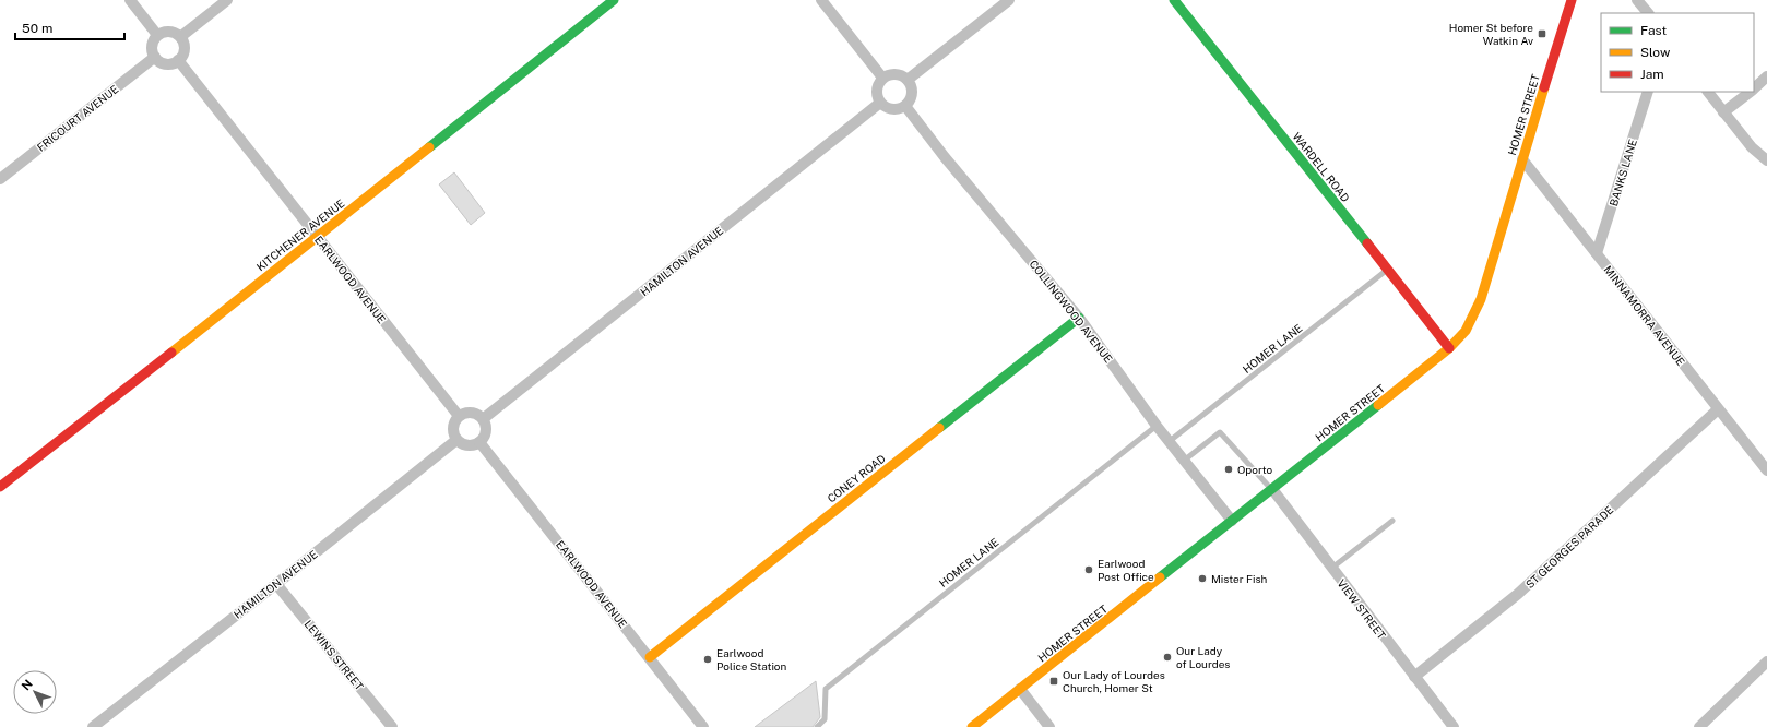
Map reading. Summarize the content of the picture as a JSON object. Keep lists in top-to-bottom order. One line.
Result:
{"streets":{"street":["HOMER STREET","FRICOURT AVENUE","WARDELL ROAD","BANKS LANE","KITCHENER AVENUE","HAMILTON AVENUE","EARLWOOD AVENUE","COLLINGWOOD AVENUE","MINNAMORRA AVENUE","CONEY ROAD","ST GEORGES PARADE","VIEW STREET","LEWINS STREET"],"lane":["HOMER LANE"]},"crossings":[["HOMER STREET","WARDELL ROAD"],["HOMER STREET","COLLINGWOOD AVENUE"],["HOMER STREET","MINNAMORRA AVENUE"],["HOMER STREET","VIEW STREET"],["FRICOURT AVENUE","EARLWOOD AVENUE"],["WARDELL ROAD","HOMER LANE"],["BANKS LANE","MINNAMORRA AVENUE"],["KITCHENER AVENUE","EARLWOOD AVENUE"],["HAMILTON AVENUE","EARLWOOD AVENUE"],["HAMILTON AVENUE","COLLINGWOOD AVENUE"],["HAMILTON AVENUE","LEWINS STREET"],["EARLWOOD AVENUE","CONEY ROAD"],["COLLINGWOOD AVENUE","HOMER LANE"],["COLLINGWOOD AVENUE","CONEY ROAD"],["MINNAMORRA AVENUE","ST GEORGES PARADE"],["ST GEORGES PARADE","VIEW STREET"]],"places":{"transit":["Homer St before Watkin Av","Our Lady of Lourdes Church, Homer St"],"other":["Oporto","Earlwood Post Office","Mister Fish","Our Lady of Lourdes","Earlwood Police Station"]},"legend":["Fast","Slow","Jam"],"scale_bar":"50 m","north":"top left"}
